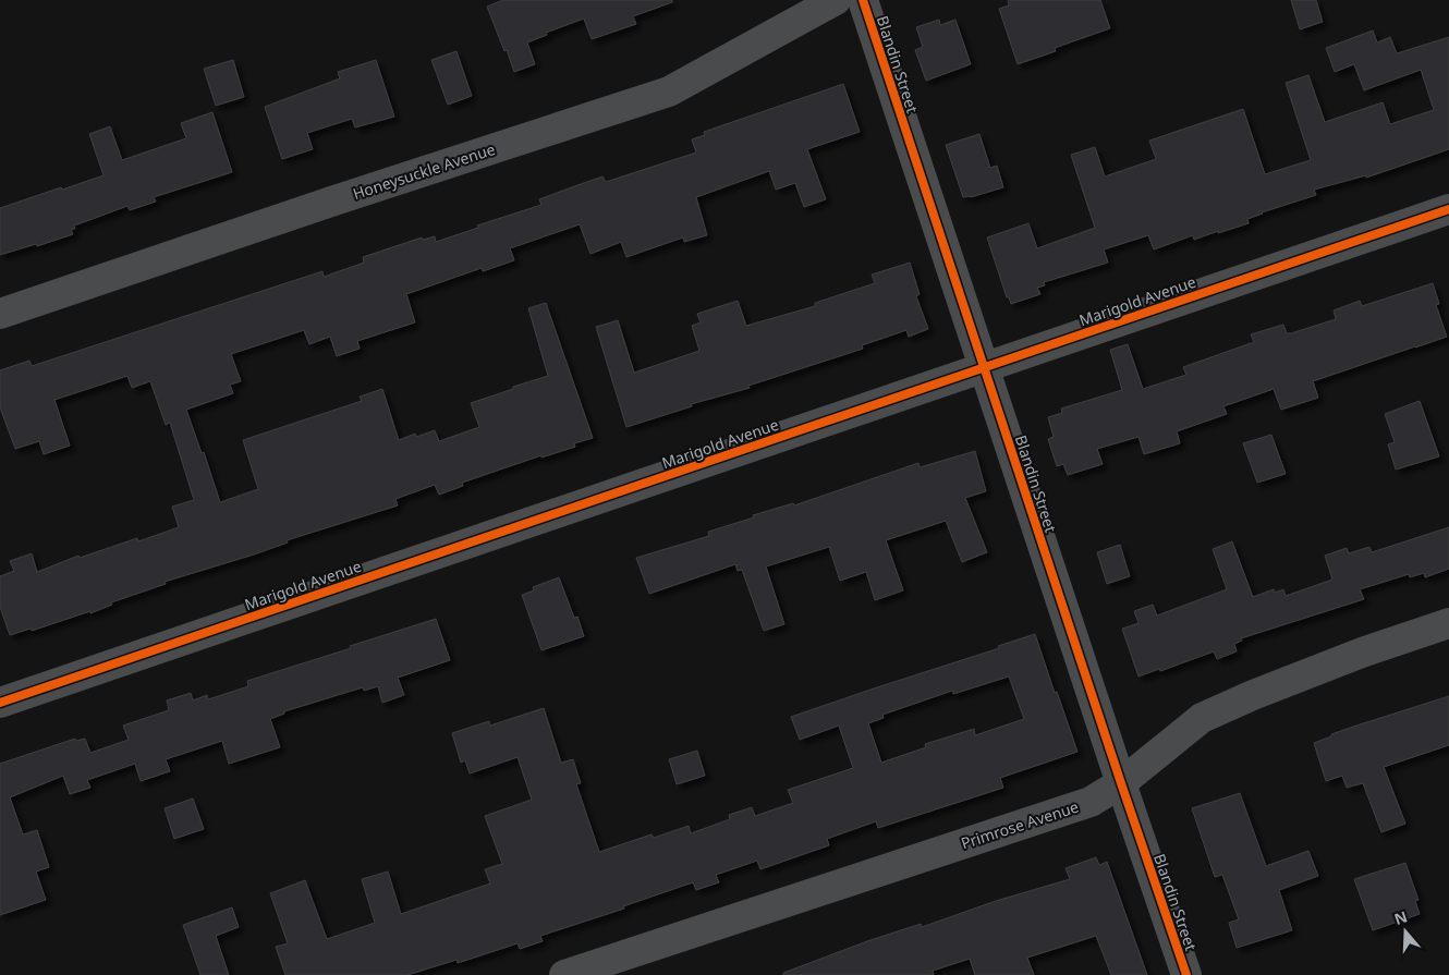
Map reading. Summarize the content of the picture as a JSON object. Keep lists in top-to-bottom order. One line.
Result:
{"streets":{"street":["Blandin Street","Honeysuckle Avenue","Marigold Avenue","Primrose Avenue"]},"crossings":[["Blandin Street","Marigold Avenue"],["Blandin Street","Primrose Avenue"]],"north":"top"}
